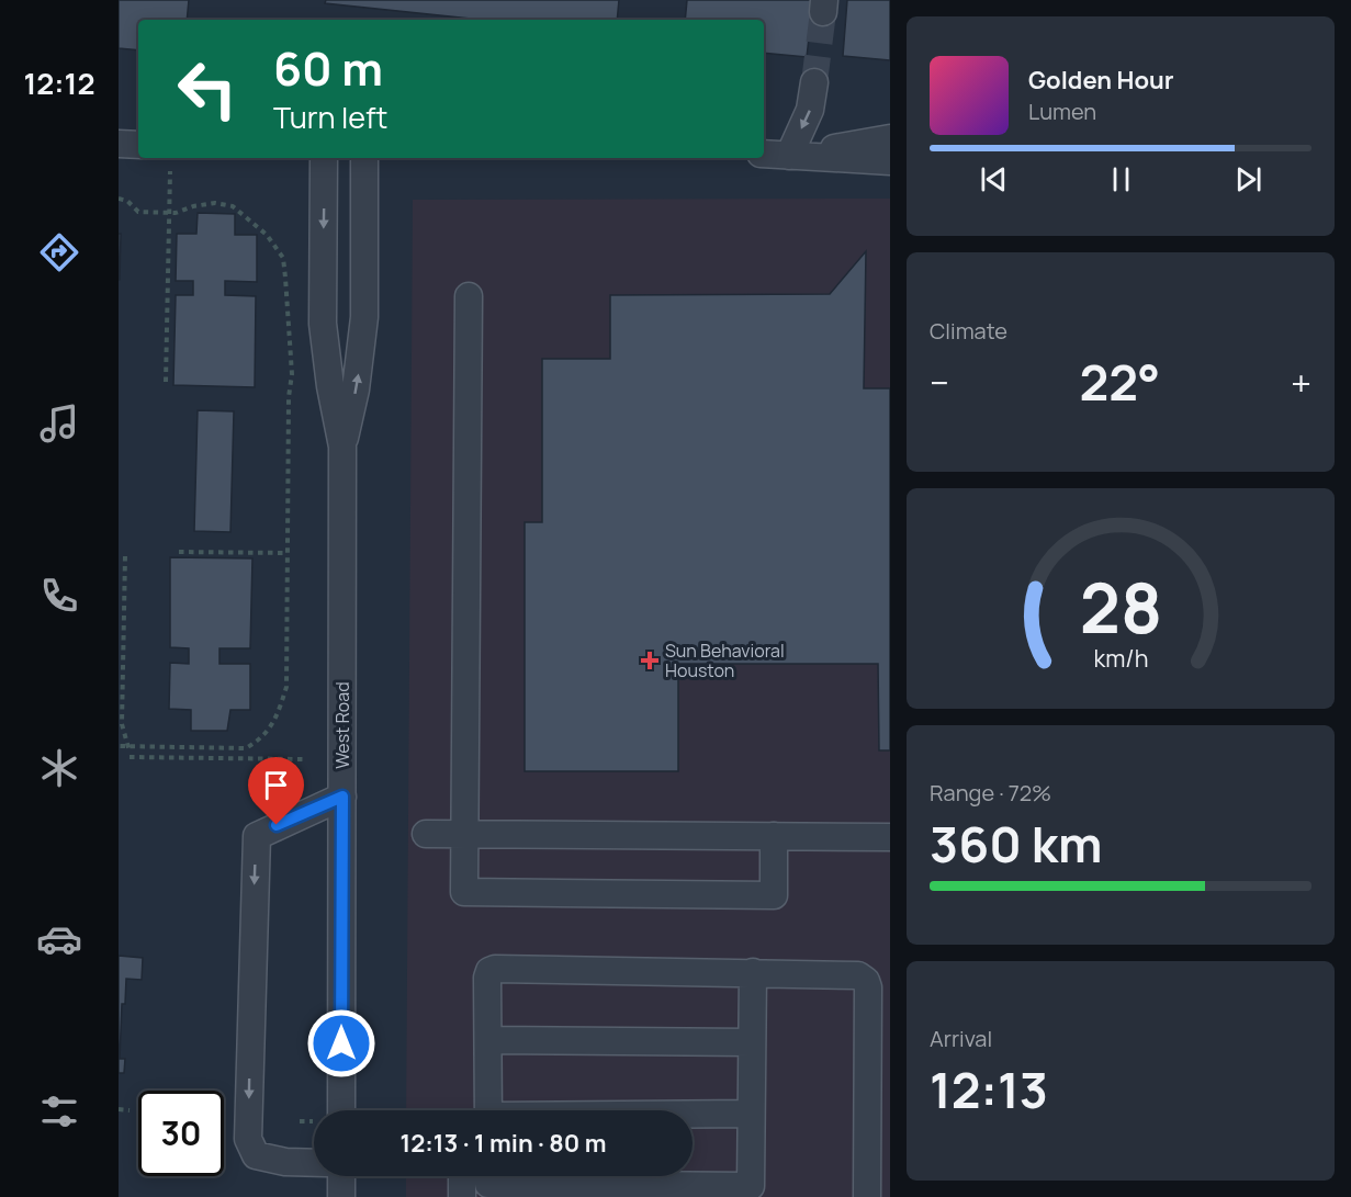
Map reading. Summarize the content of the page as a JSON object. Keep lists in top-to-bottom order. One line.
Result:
{"streets":{"street":["West Road"]},"places":{"health":["Sun Behavioral Houston"]},"page":{"tabs":"12:12","turn":["60 m","Turn left"],"song":["Golden Hour","Lumen"],"tile":["Climate",["Range · 72%","360 km"],["Arrival","12:13"]],"heat":["−","22°","+"],"limit":"30","trip":"12:13 · 1 min · 80 m","gauge":["28","km/h"]}}
